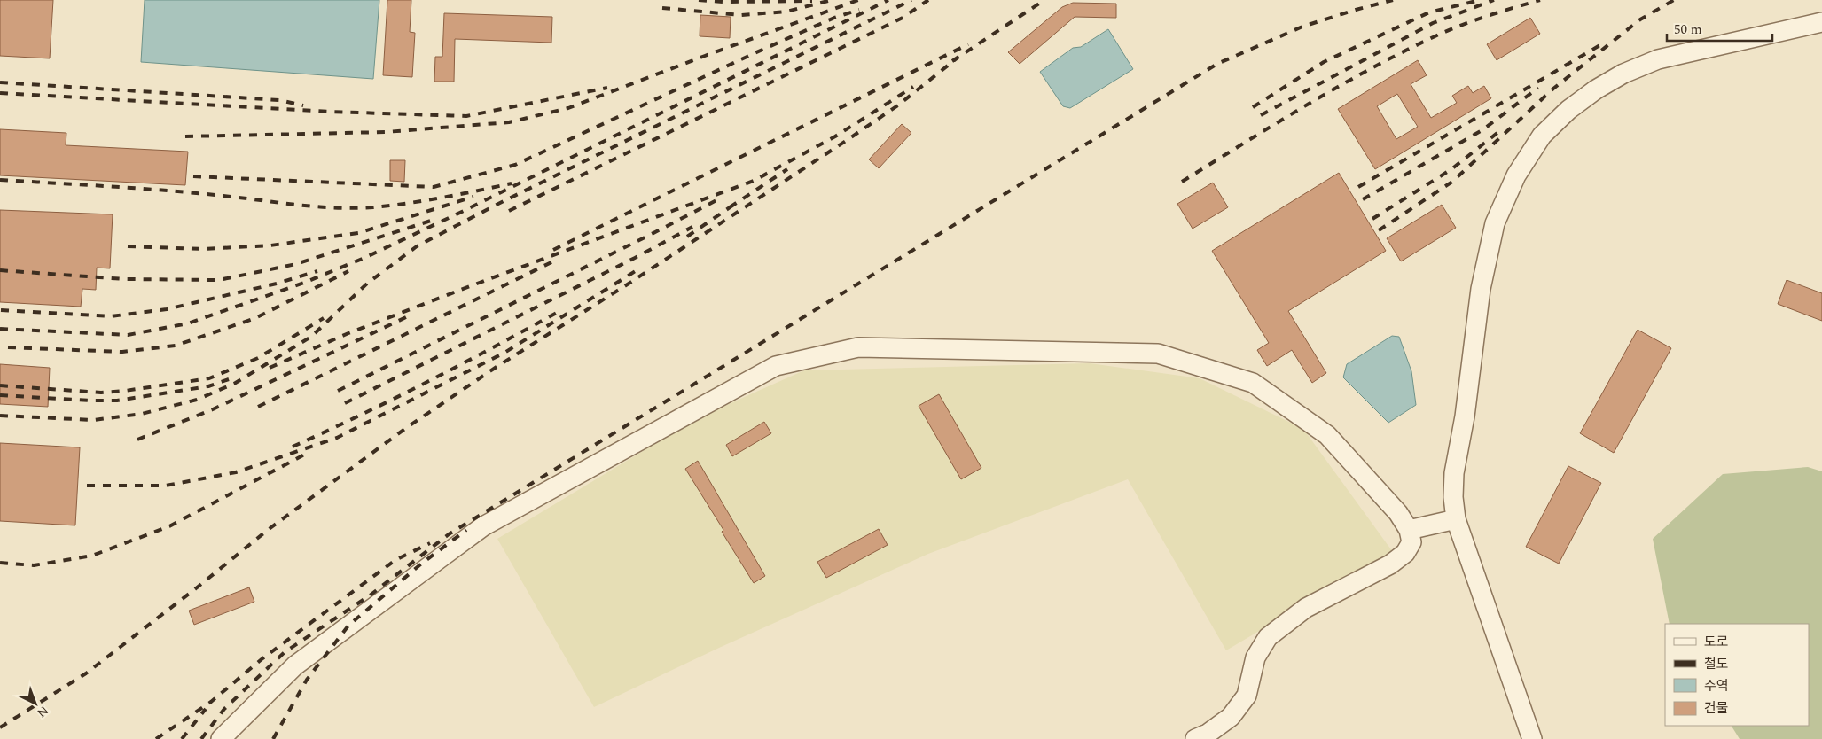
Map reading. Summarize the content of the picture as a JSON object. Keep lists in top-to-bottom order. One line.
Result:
{"legend":["도로","철도","수역","건물"],"scale_bar":"50 m","north":"bottom right"}
